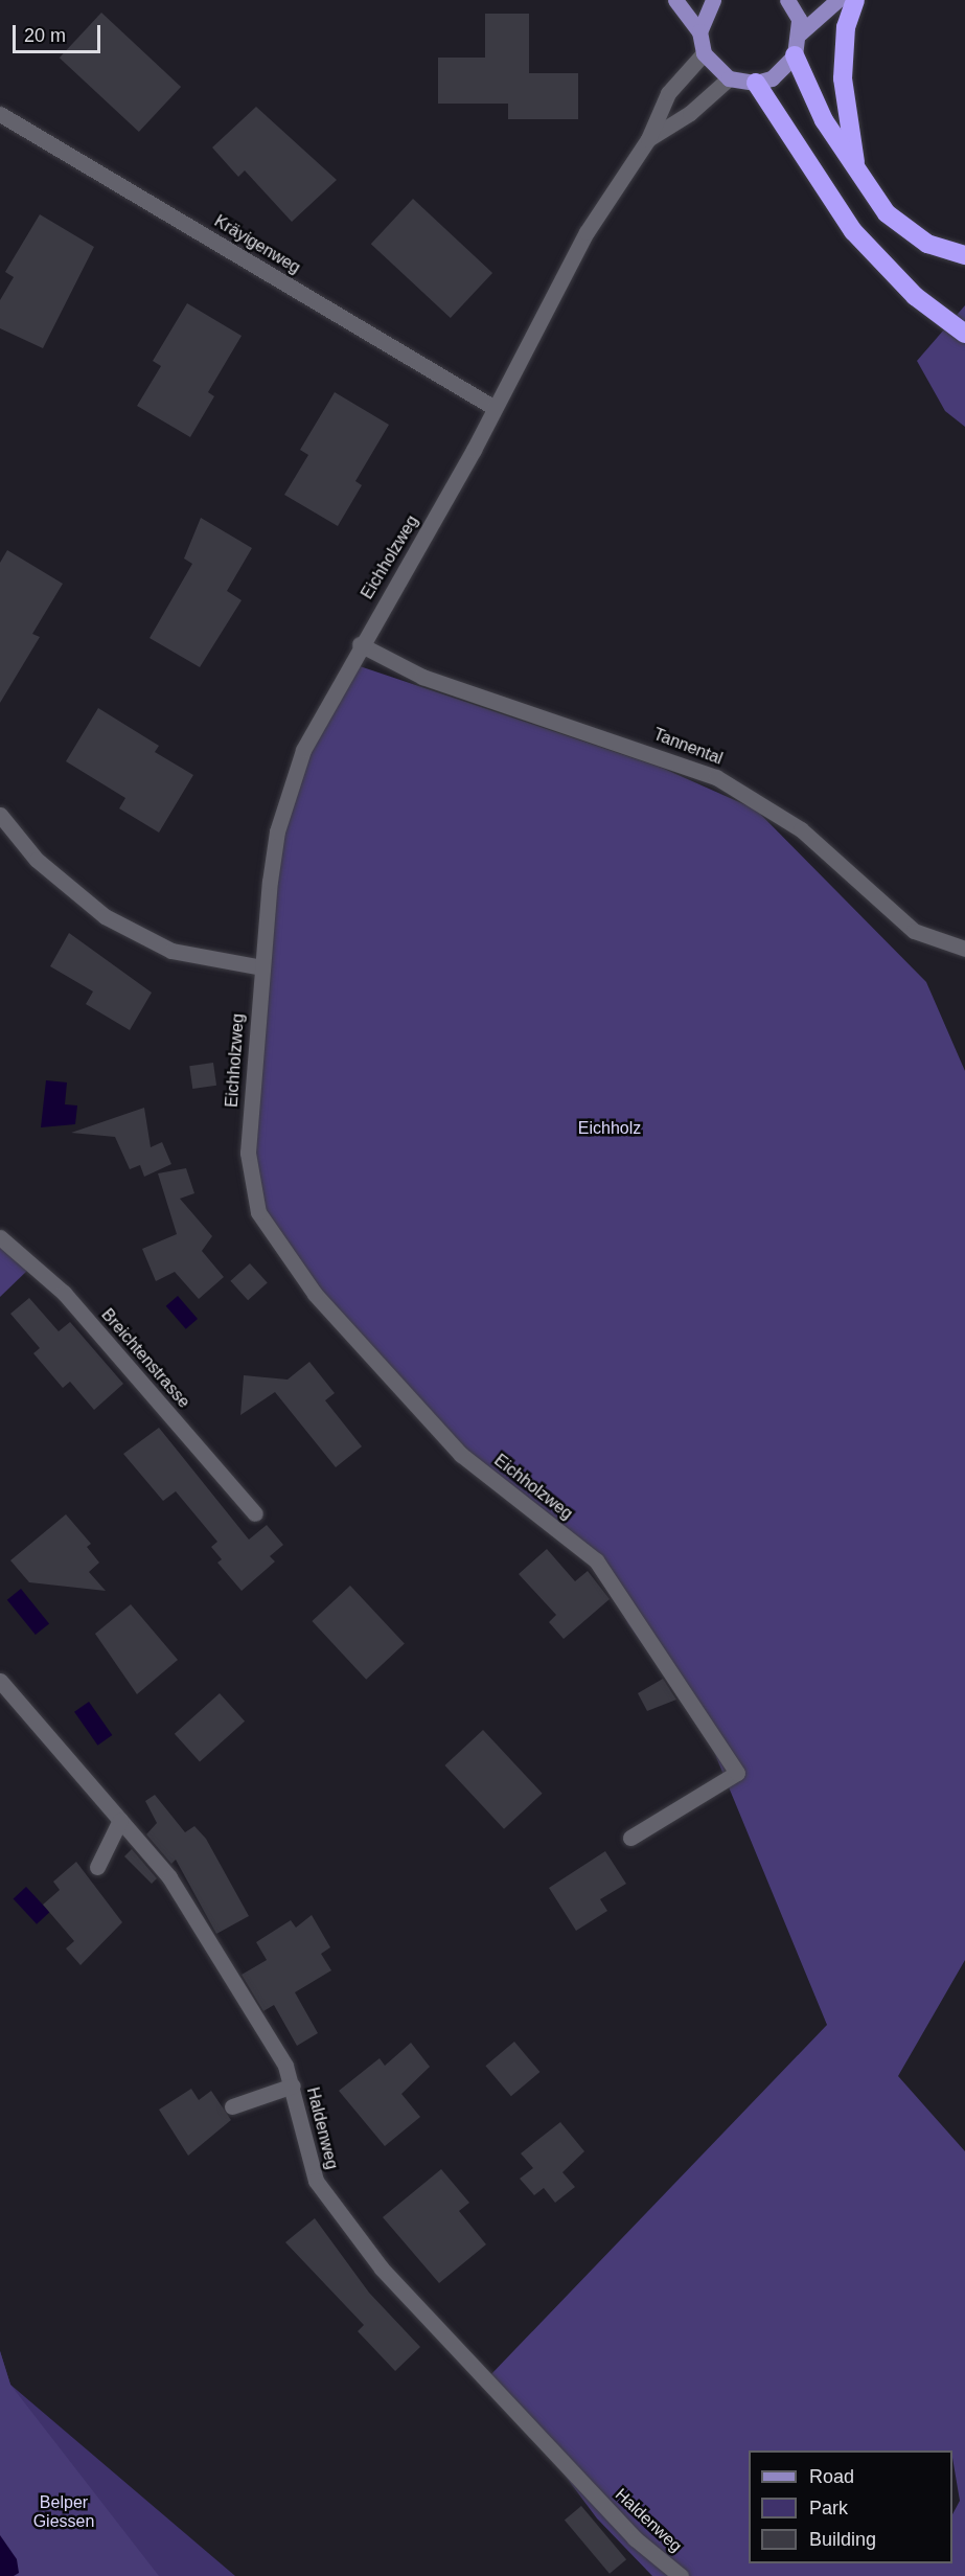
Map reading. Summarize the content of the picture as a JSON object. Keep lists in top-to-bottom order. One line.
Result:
{"streets":{"street":["Kräyigenweg","Eichholzweg","Tannental","Breichtenstrasse","Haldenweg"]},"crossings":[["Kräyigenweg","Eichholzweg"],["Eichholzweg","Tannental"]],"parks":["Eichholz","Belper Giessen"],"legend":["Road","Park","Building"],"scale_bar":"20 m"}
